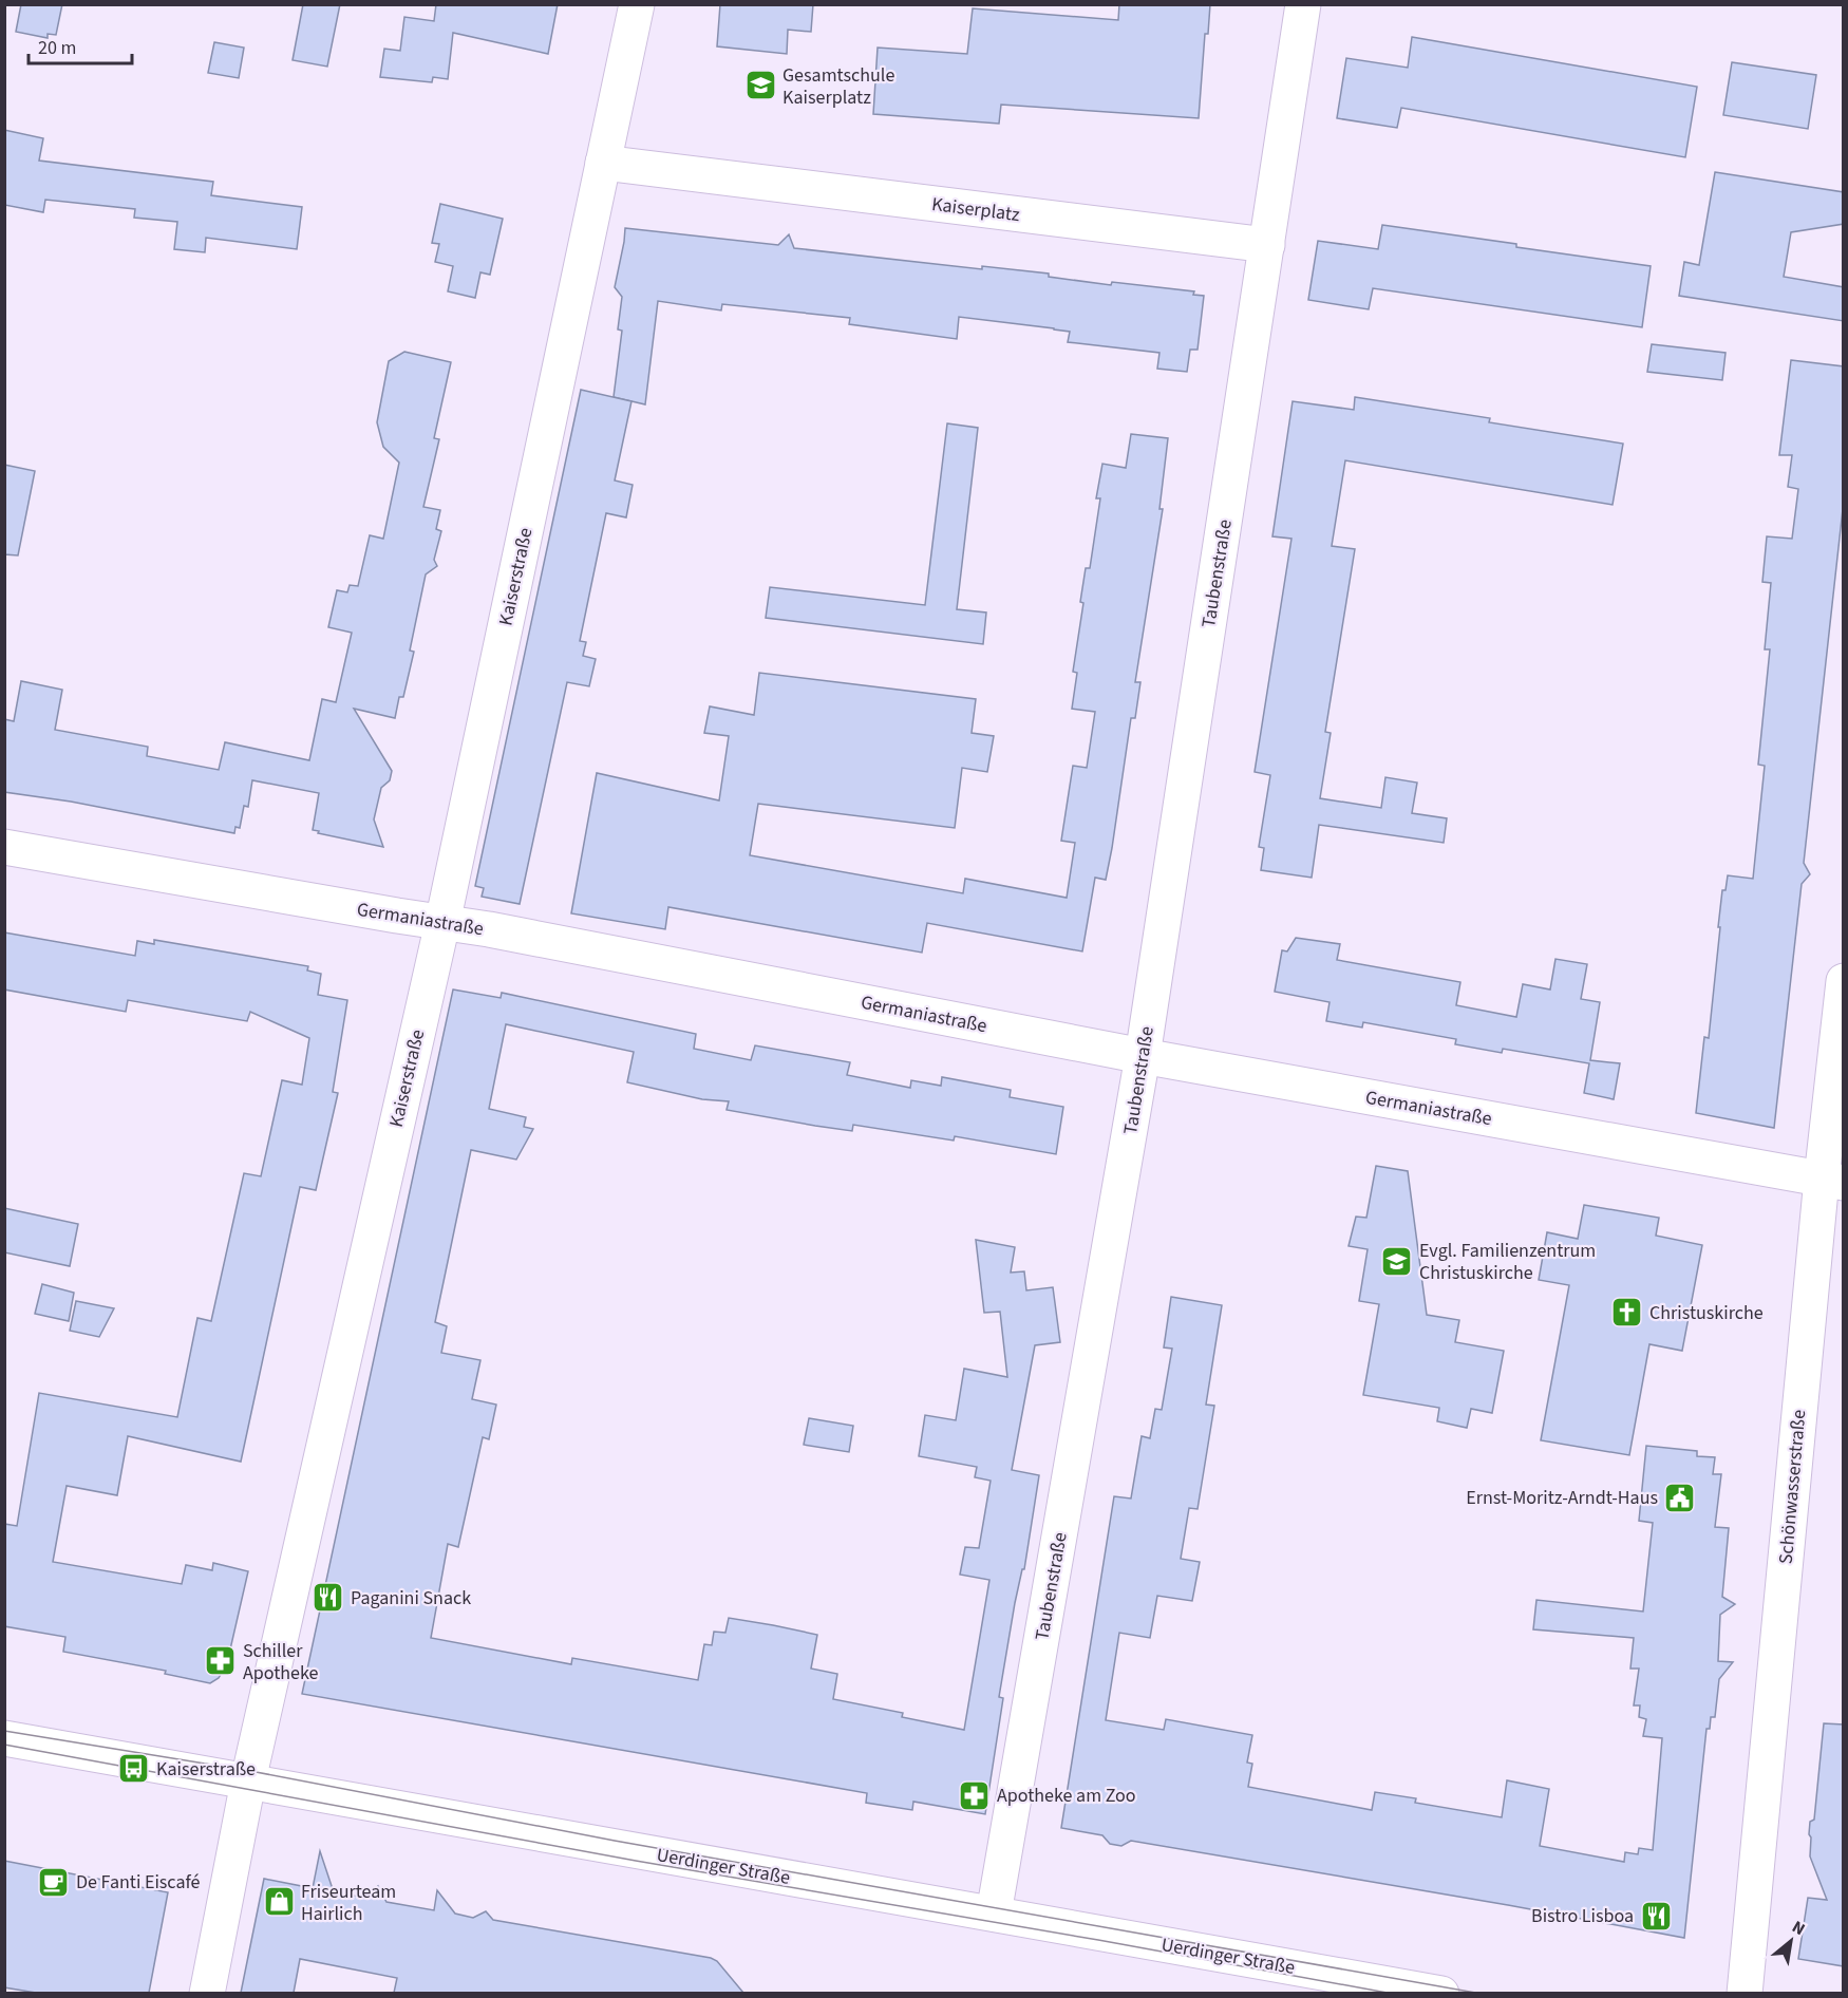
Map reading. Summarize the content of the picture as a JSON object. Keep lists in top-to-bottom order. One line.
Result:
{"streets":{"street":["Kaiserplatz","Taubenstraße","Kaiserstraße","Germaniastraße","Schönwasserstraße","Uerdinger Straße"]},"crossings":[["Kaiserplatz","Taubenstraße"],["Kaiserplatz","Kaiserstraße"],["Taubenstraße","Germaniastraße"],["Taubenstraße","Uerdinger Straße"],["Kaiserstraße","Germaniastraße"],["Kaiserstraße","Uerdinger Straße"],["Germaniastraße","Schönwasserstraße"]],"places":{"school or university":["Gesamtschule Kaiserplatz","Evgl. Familienzentrum Christuskirche"],"church":["Christuskirche"],"public building":["Ernst-Moritz-Arndt-Haus"],"restaurant":["Paganini Snack","Bistro Lisboa"],"pharmacy":["Schiller Apotheke","Apotheke am Zoo"],"bus stop":["Kaiserstraße"],"cafe":["De Fanti Eiscafé"],"shop":["Friseurteam Hairlich"]},"scale_bar":"20 m","north":"top right"}
